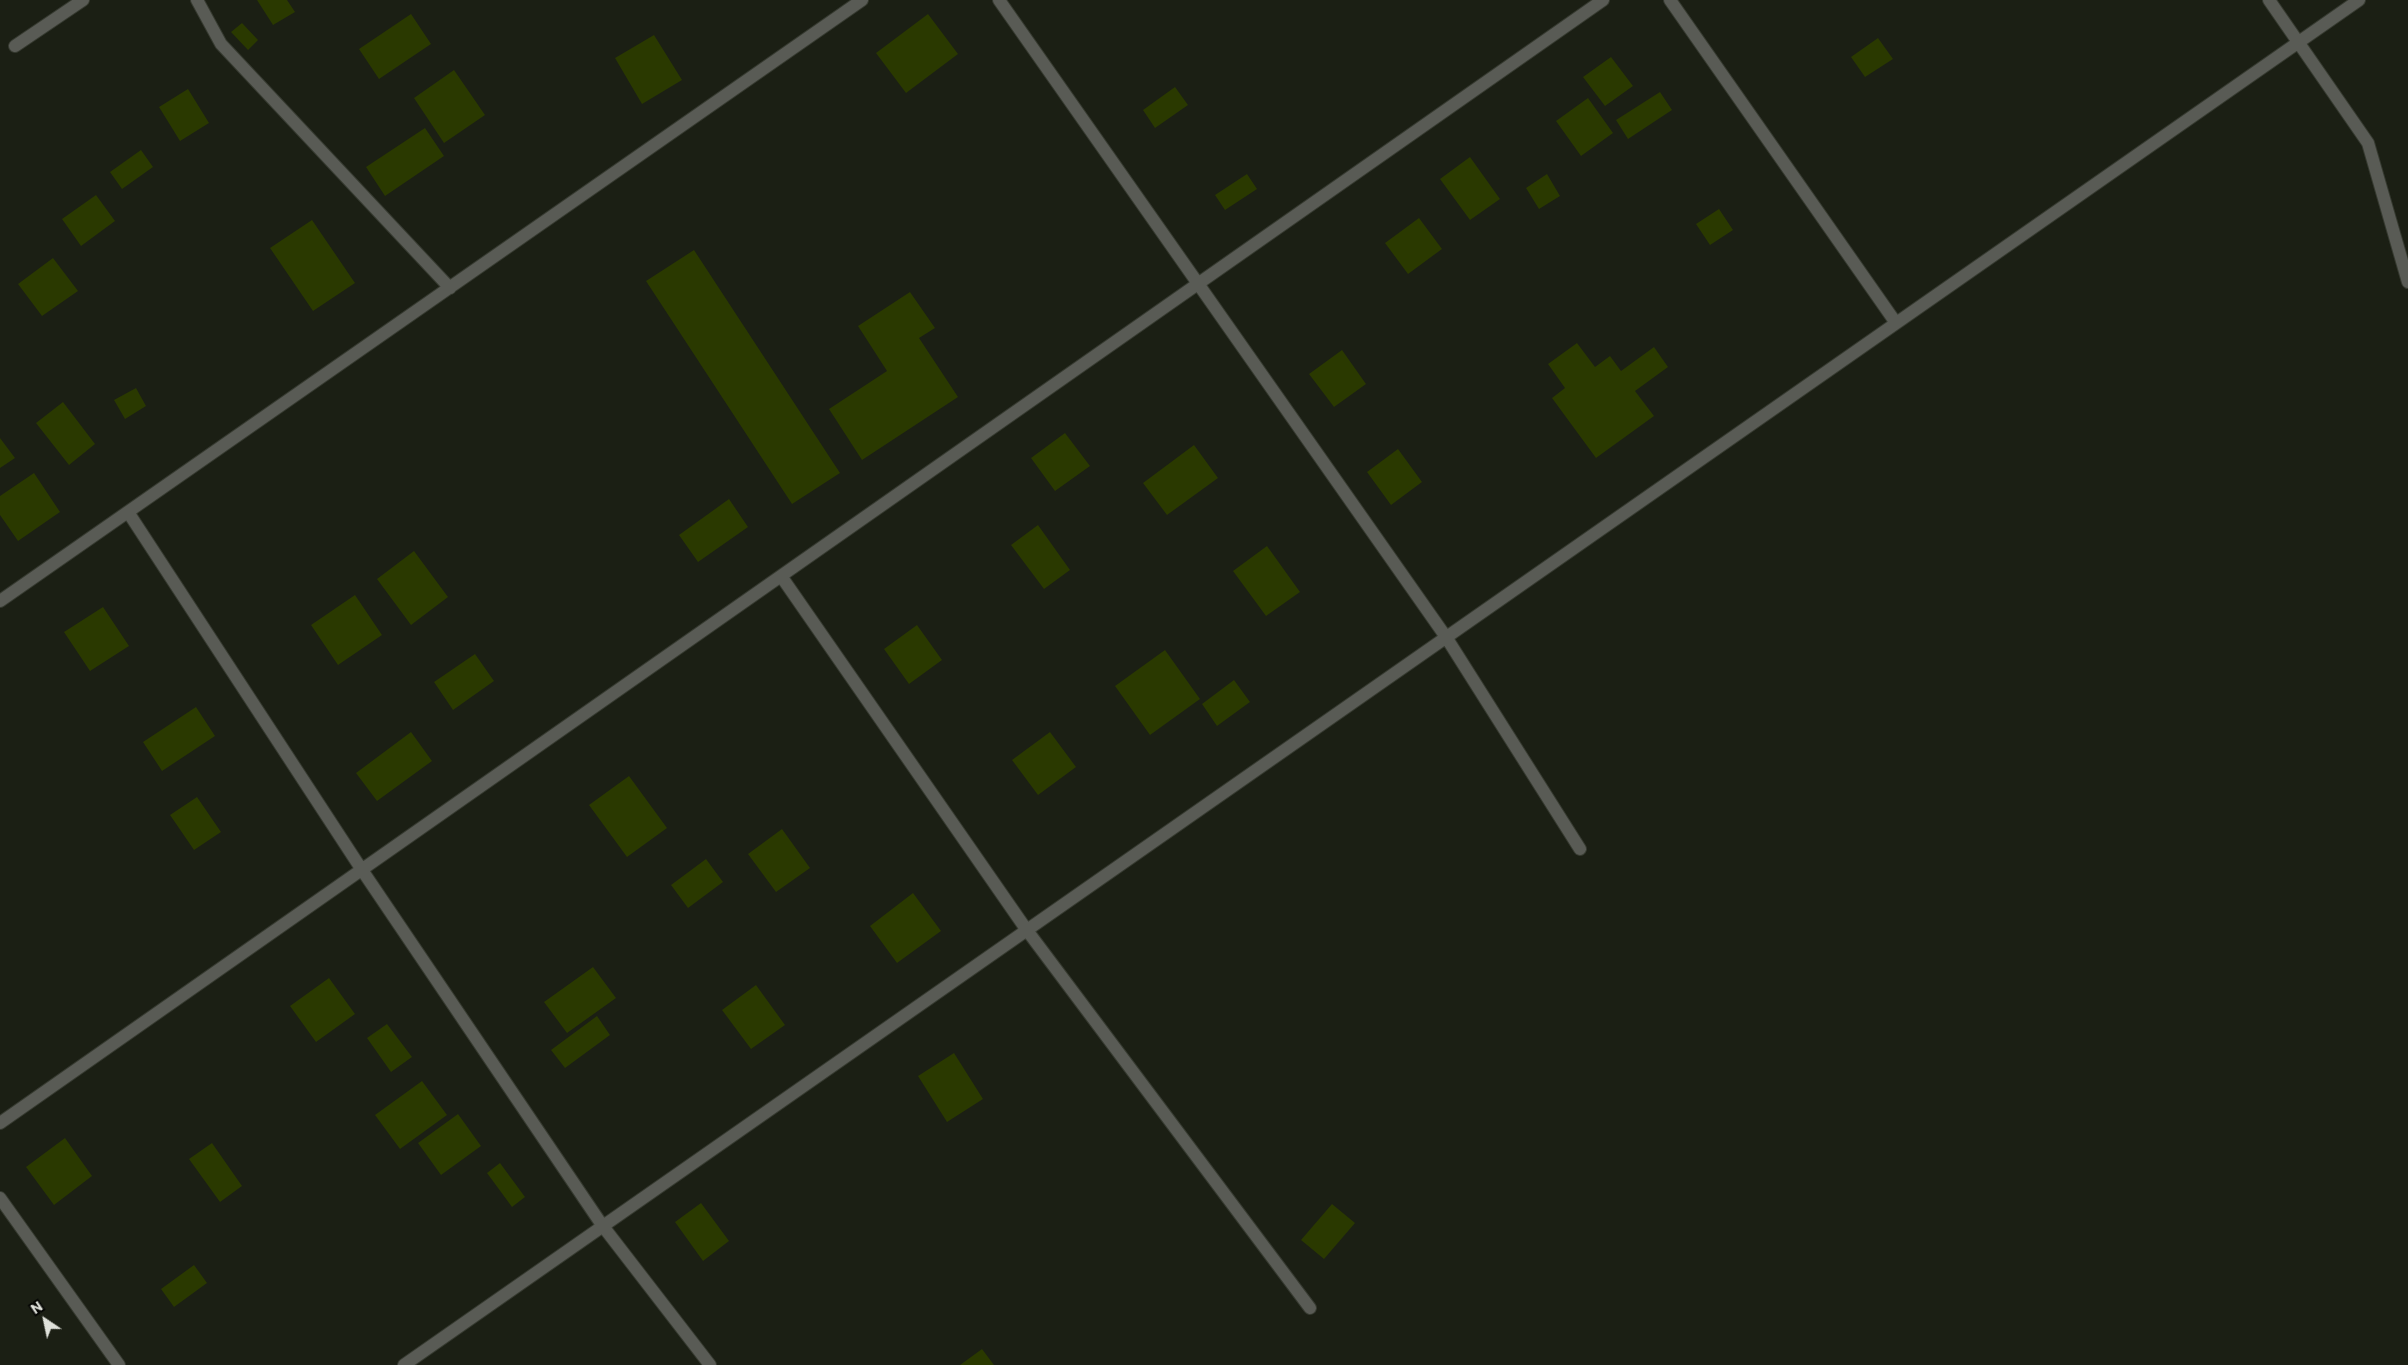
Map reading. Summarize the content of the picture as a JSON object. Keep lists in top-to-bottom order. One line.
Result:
{"north":"top left"}
